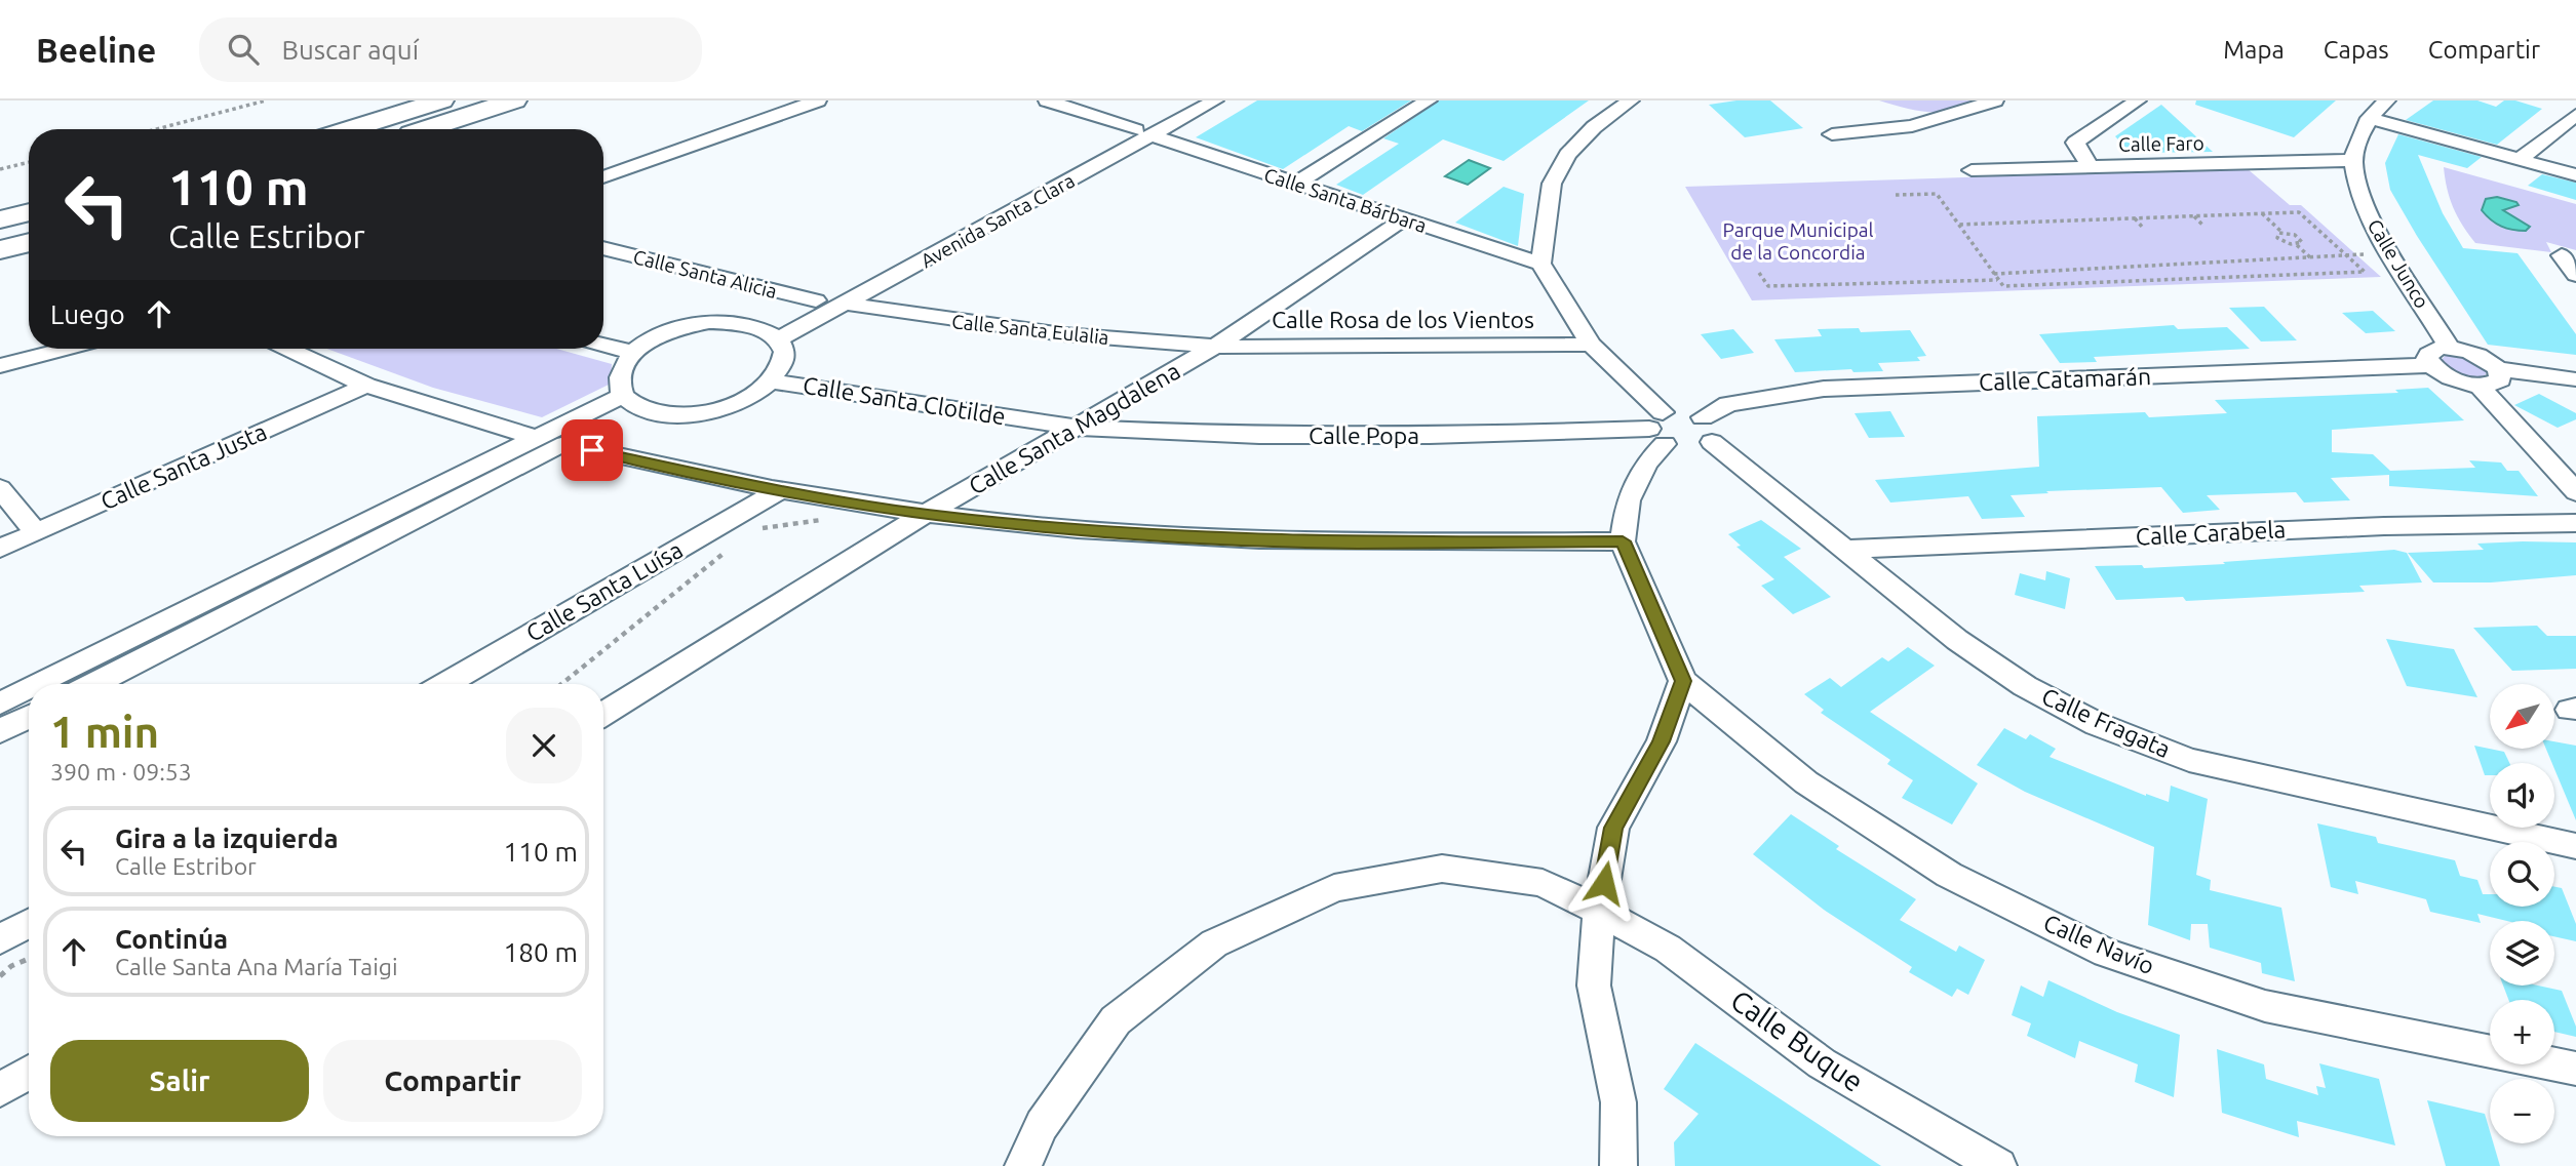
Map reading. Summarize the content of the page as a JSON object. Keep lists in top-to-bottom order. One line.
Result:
{"streets":{"street":["Calle Faro","Calle Santa Bárbara","Avenida Santa Clara","Calle Junco","Calle Santa Alicia","Calle Rosa de los Vientos","Calle Santa Eulalia","Calle Catamarán","Calle Santa Clotilde","Calle Santa Magdalena","Calle Popa","Calle Santa Justa","Calle Carabela","Calle Santa Luísa","Calle Fragata","Calle Navío","Calle Buque"]},"crossings":[["Calle Faro","Calle Junco"],["Calle Santa Bárbara","Avenida Santa Clara"],["Calle Santa Bárbara","Calle Santa Magdalena"],["Avenida Santa Clara","Calle Santa Alicia"],["Avenida Santa Clara","Calle Santa Eulalia"],["Calle Rosa de los Vientos","Calle Santa Eulalia"],["Calle Rosa de los Vientos","Calle Santa Magdalena"],["Calle Santa Eulalia","Calle Santa Magdalena"],["Calle Catamarán","Calle Popa"],["Calle Catamarán","Calle Fragata"],["Calle Santa Clotilde","Calle Santa Magdalena"],["Calle Santa Clotilde","Calle Popa"],["Calle Santa Magdalena","Calle Popa"],["Calle Carabela","Calle Fragata"]],"parks":["Parque Municipal de la Concordia"],"north":"bottom left","page":{"header":"Beeline","search":"Buscar aquí","nav":["Mapa","Capas","Compartir"],"turn":["110 m","Calle Estribor"],"then":"Luego","map_buttons":["+","−"],"heading":["1 min","390 m · 09:53"],"list":[{"name":"Gira a la izquierda","note":"Calle Estribor","value":"110 m"},{"name":"Continúa","note":"Calle Santa Ana María Taigi","value":"180 m"}],"buttons":["Salir","Compartir"]}}
